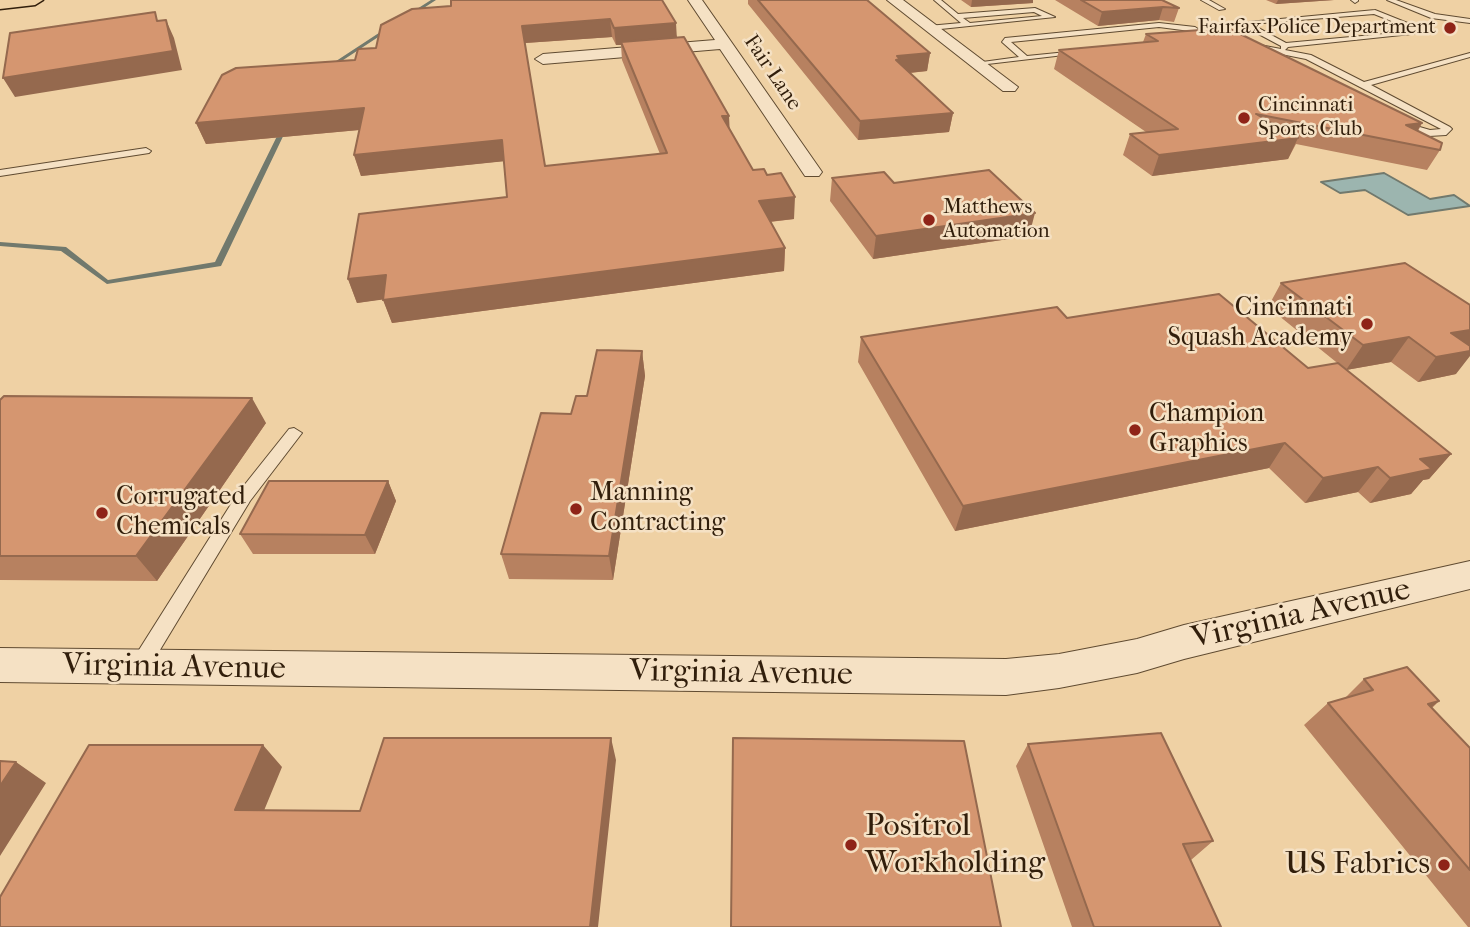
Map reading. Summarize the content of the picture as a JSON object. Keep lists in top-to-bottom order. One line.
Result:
{"streets":{"street":["Fair Lane","Virginia Avenue"]},"places":["Fairfax Police Department","Cincinnati Sports Club","Matthews Automation","Cincinnati Squash Academy","Champion Graphics","Manning Contracting","Corrugated Chemicals","Positrol Workholding","US Fabrics"]}
